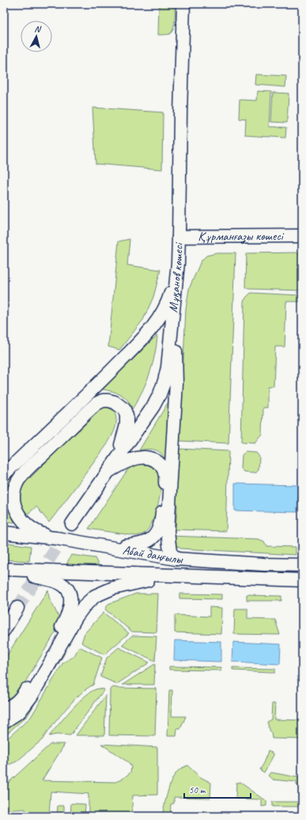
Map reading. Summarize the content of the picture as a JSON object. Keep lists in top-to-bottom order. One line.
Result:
{"streets":{"main road":["Құрманғазы көшесі","Мұқанов көшесі","Абай даңғылы"]},"crossings":[["Құрманғазы көшесі","Мұқанов көшесі"]],"scale_bar":"50 m","north":"top"}
